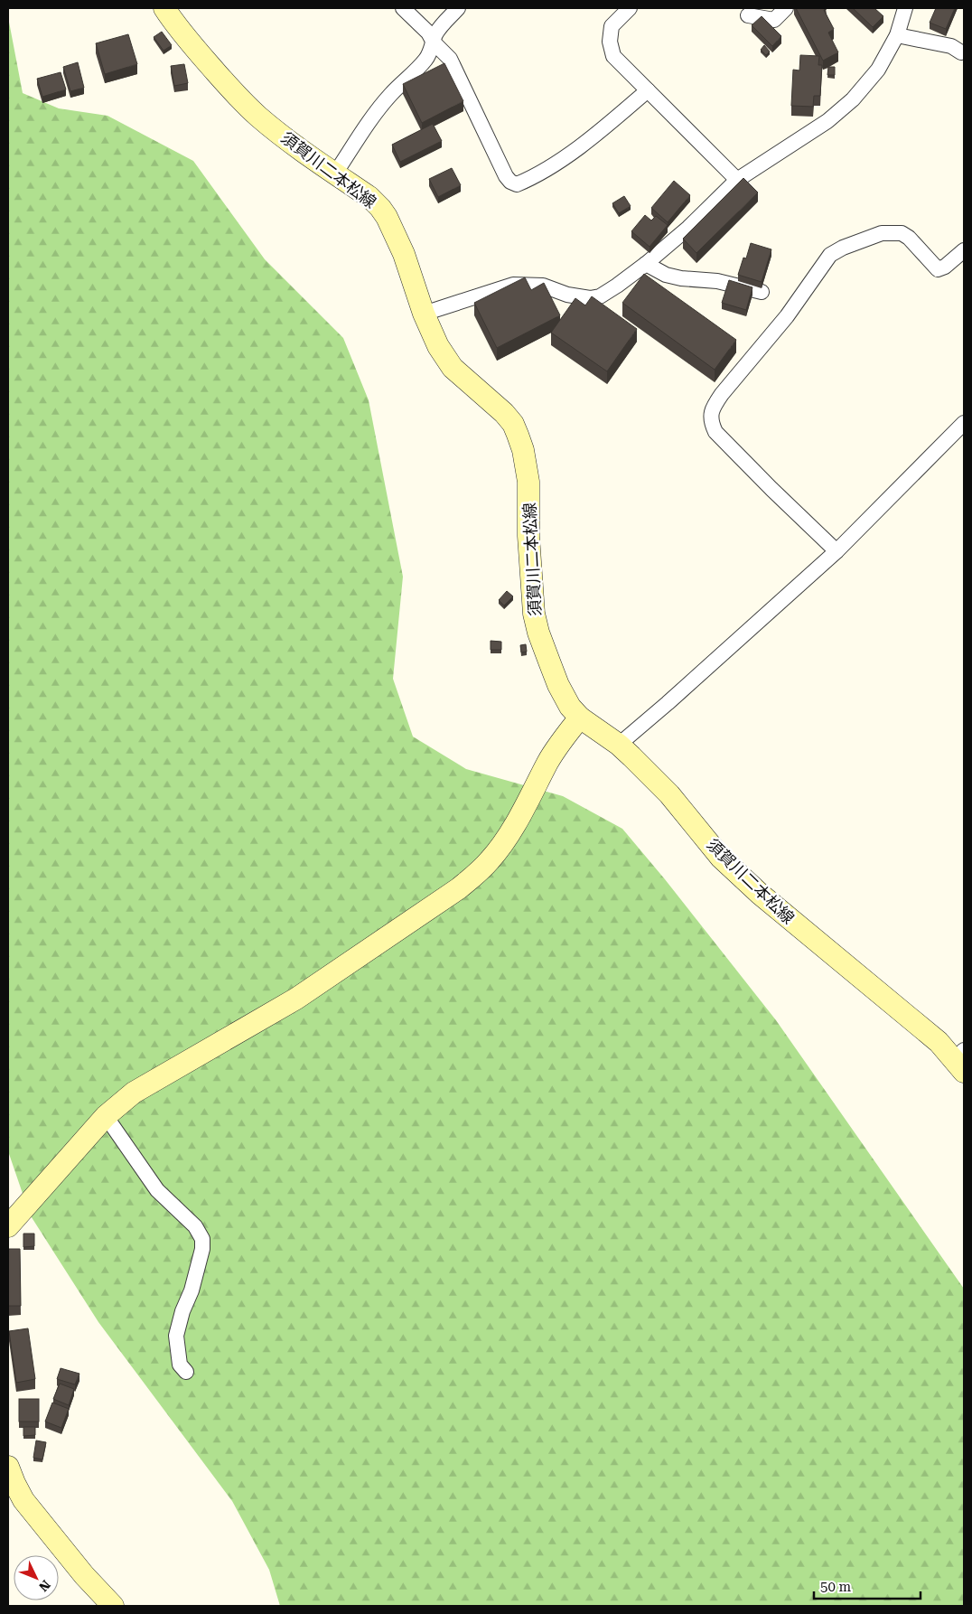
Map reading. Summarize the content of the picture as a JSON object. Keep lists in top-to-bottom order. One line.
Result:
{"streets":{"main road":["須賀川二本松線"]},"scale_bar":"50 m","north":"bottom right"}
